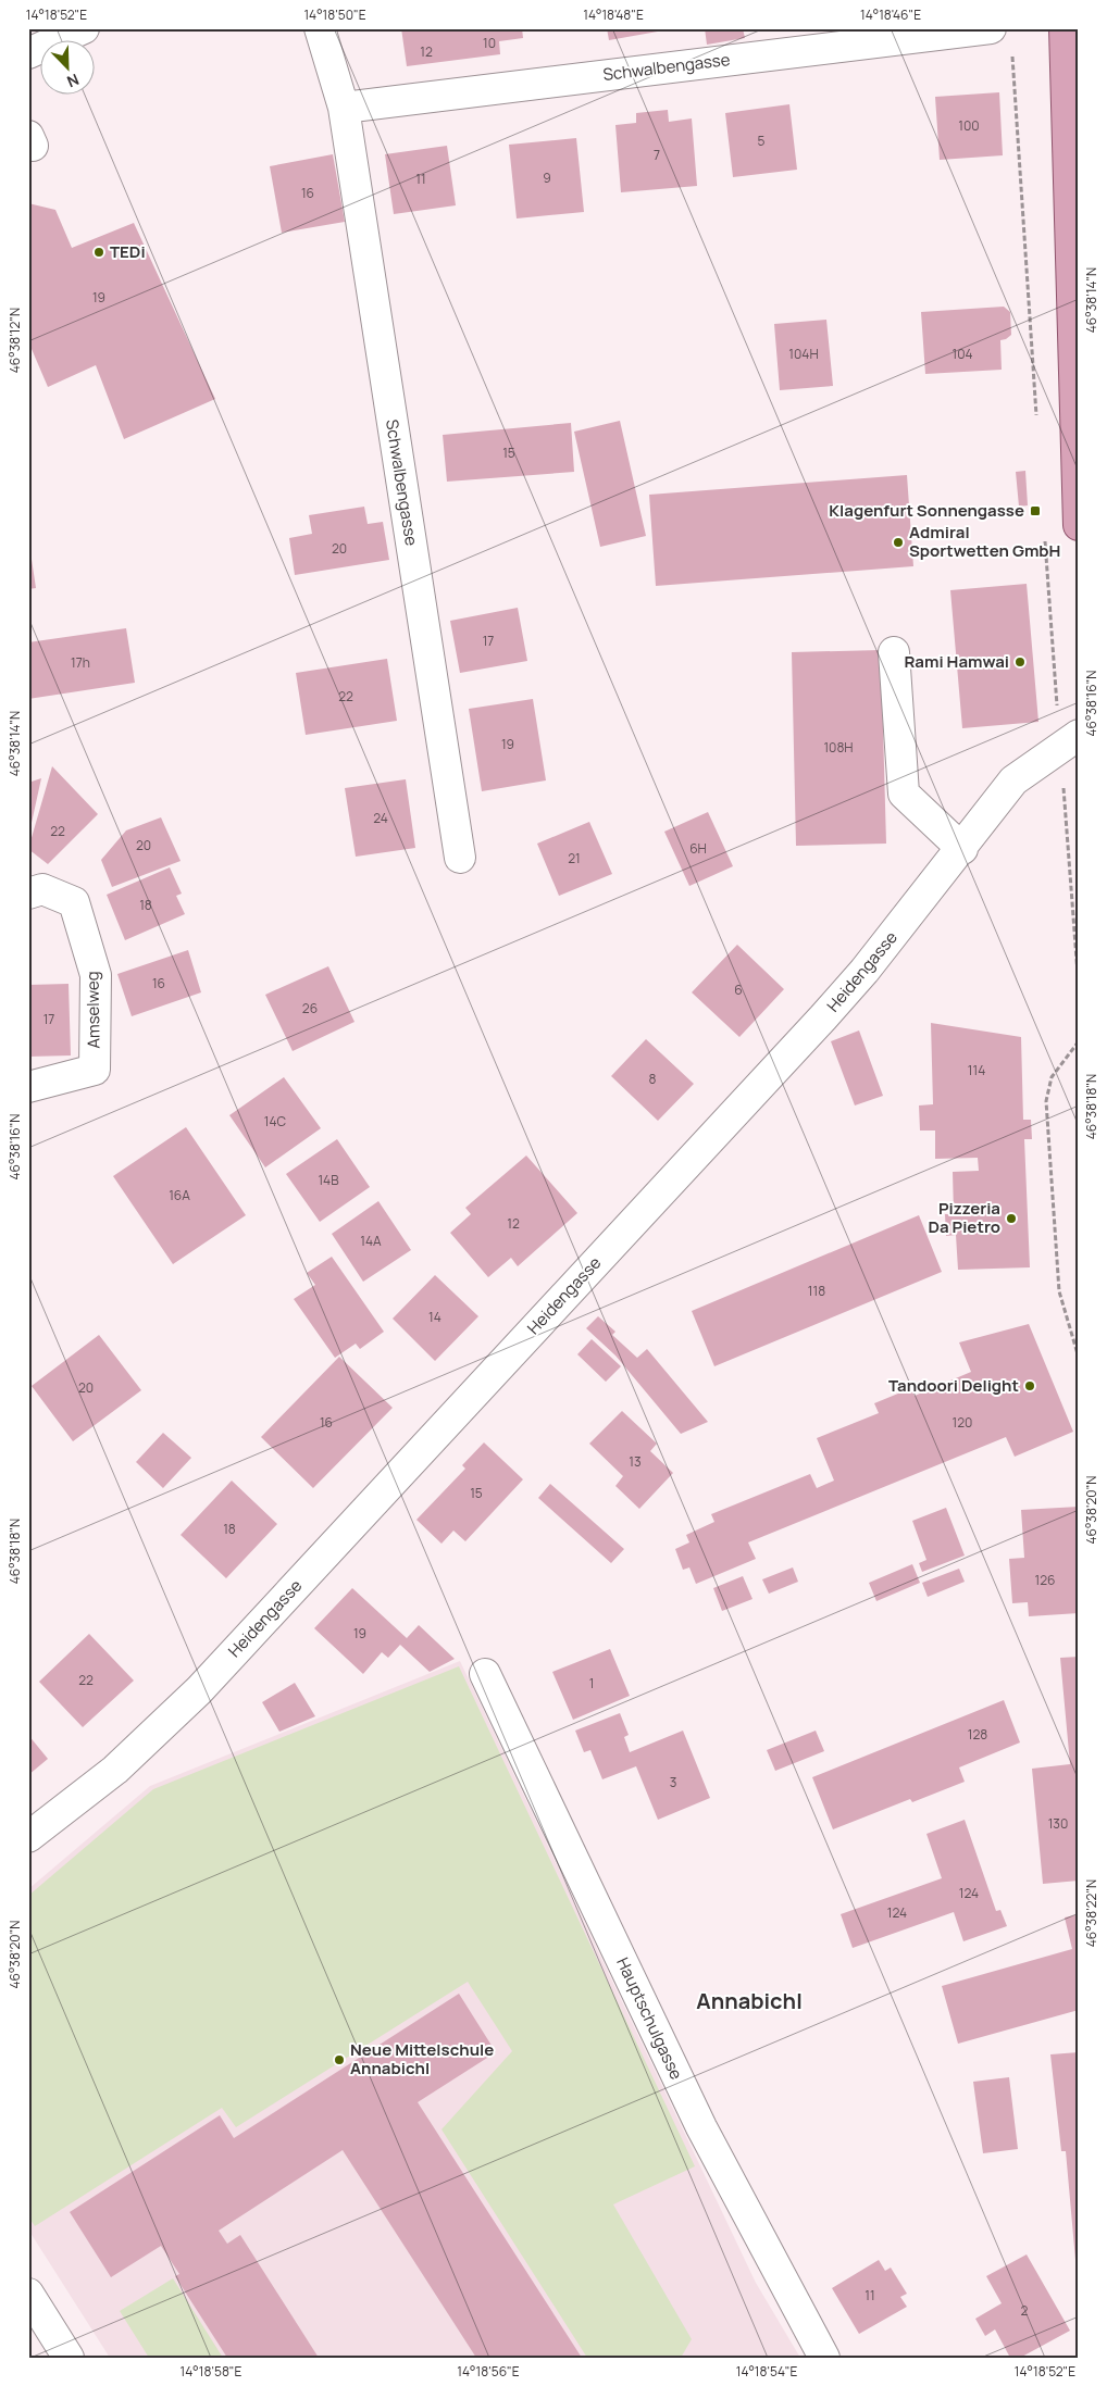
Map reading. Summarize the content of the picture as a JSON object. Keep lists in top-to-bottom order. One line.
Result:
{"streets":{"street":["Schwalbengasse","Heidengasse","Amselweg","Hauptschulgasse"]},"districts":["Annabichl"],"places":{"other":["TEDi","Admiral Sportwetten GmbH","Rami Hamwai","Pizzeria Da Pietro","Tandoori Delight","Neue Mittelschule Annabichl"],"transit":["Klagenfurt Sonnengasse"]},"house_numbers":["10","12","100","5","7","9","11","16","19","104H","104","15","20","17","17h","22","19","108H","24","22","20","6H","21","18","16","6","26","17","114","8","14C","14B","16A","12","14A","118","14","20","16","120","13","15","18","126","19","22","1","128","3","130","124","124","11","2"],"north":"bottom right","coordinates":["14°18'52\"E","14°18'50\"E","14°18'48\"E","14°18'46\"E","46°38'14\"N","46°38'12\"N","46°38'16\"N","46°38'18\"N","46°38'20\"N","46°38'22\"N","14°18'58\"E","14°18'56\"E","14°18'54\"E"]}
